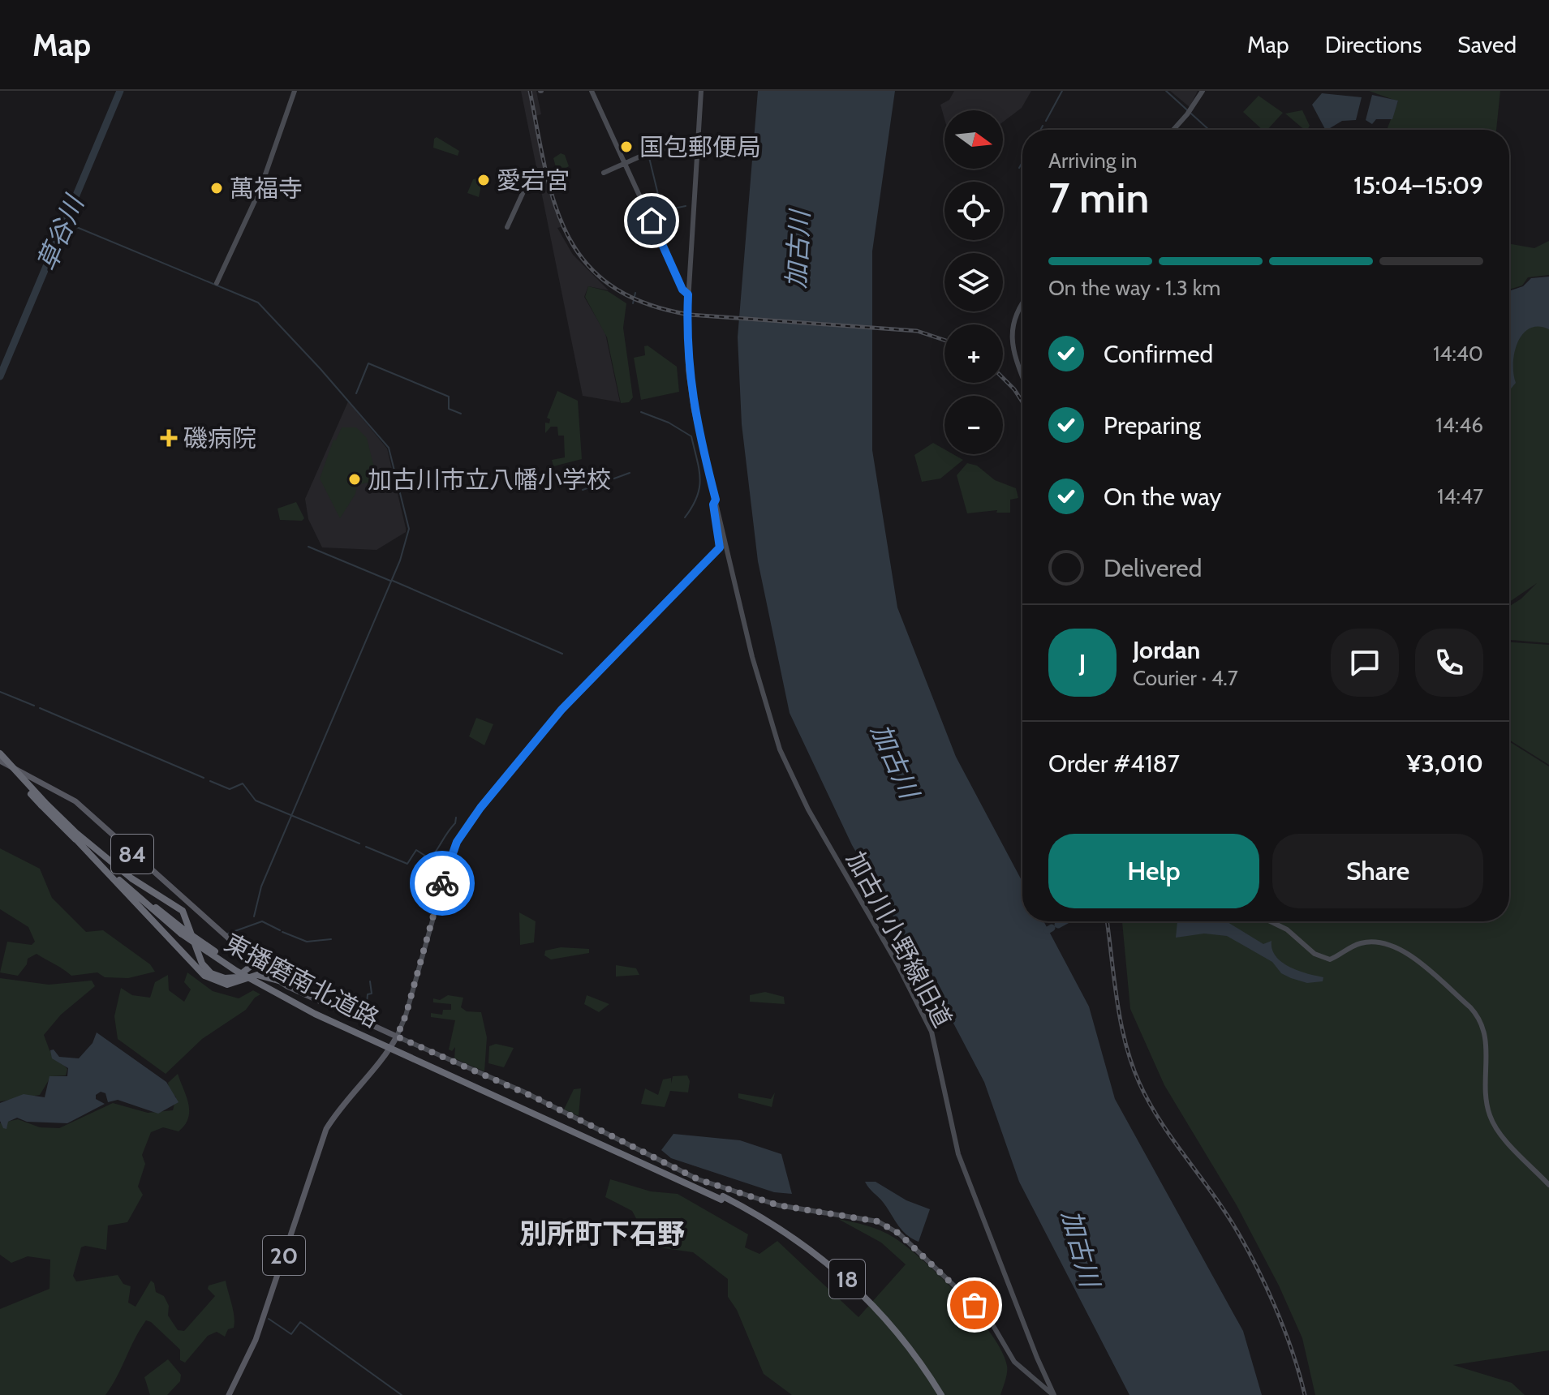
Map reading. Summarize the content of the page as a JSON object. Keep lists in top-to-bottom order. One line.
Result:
{"streets":{"highway":["東播磨南北道路","18"],"main road":["84","20"],"street":["加古川小野線旧道"]},"crossings":[["84","東播磨南北道路"]],"districts":["別所町下石野"],"water":["草谷川","加古川"],"places":{"other":["国包郵便局","愛宕宮","萬福寺","加古川市立八幡小学校"],"health":["磯病院"]},"north":"right","page":{"header":"Map","nav":["Map","Directions","Saved"],"map_buttons":["+","−"],"heading":["7 min","Arriving in","15:04–15:09"],"panel":["Jordan","Courier · 4.7","Order #4187","¥3,010"],"bar":"On the way · 1.3 km","list":[["Confirmed","14:40"],["Preparing","14:46"],["On the way","14:47"],"Delivered"],"round":"J","buttons":["Help","Share"]}}
